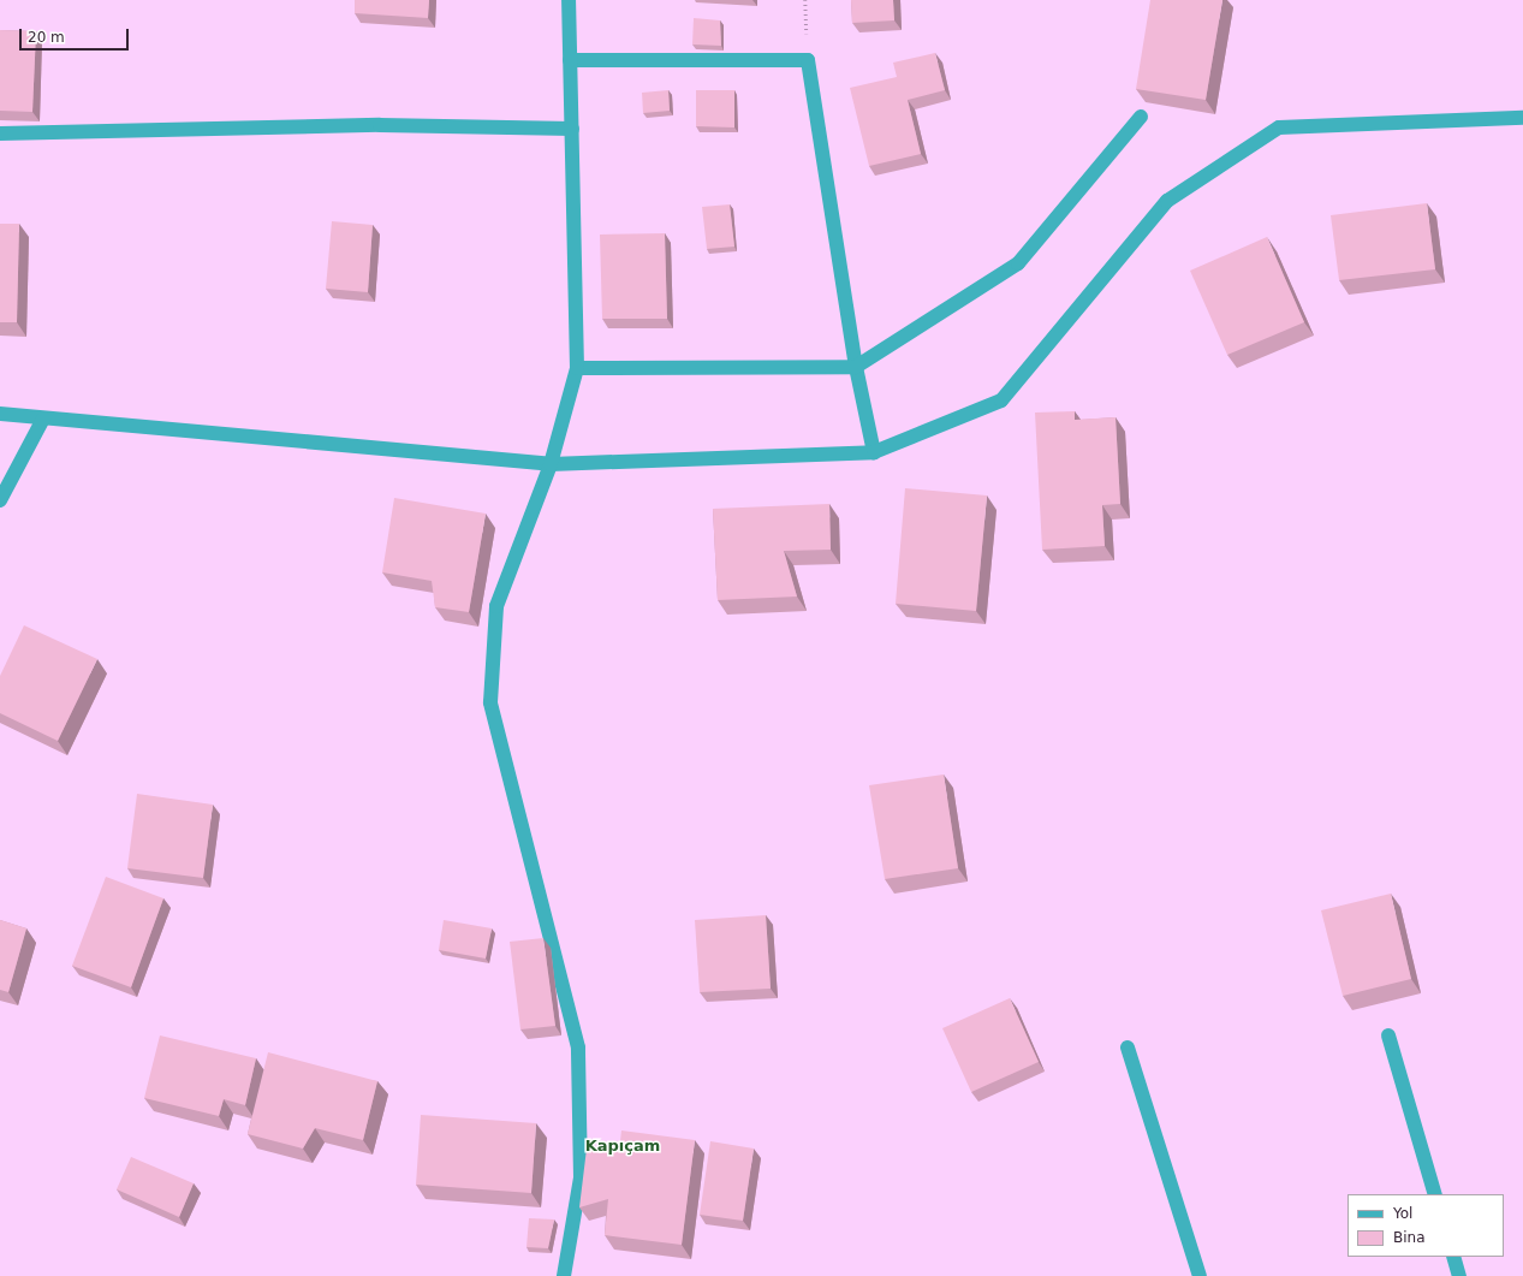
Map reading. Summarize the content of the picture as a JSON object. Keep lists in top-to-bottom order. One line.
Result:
{"districts":["Kapıçam"],"legend":["Yol","Bina"],"scale_bar":"20 m"}
